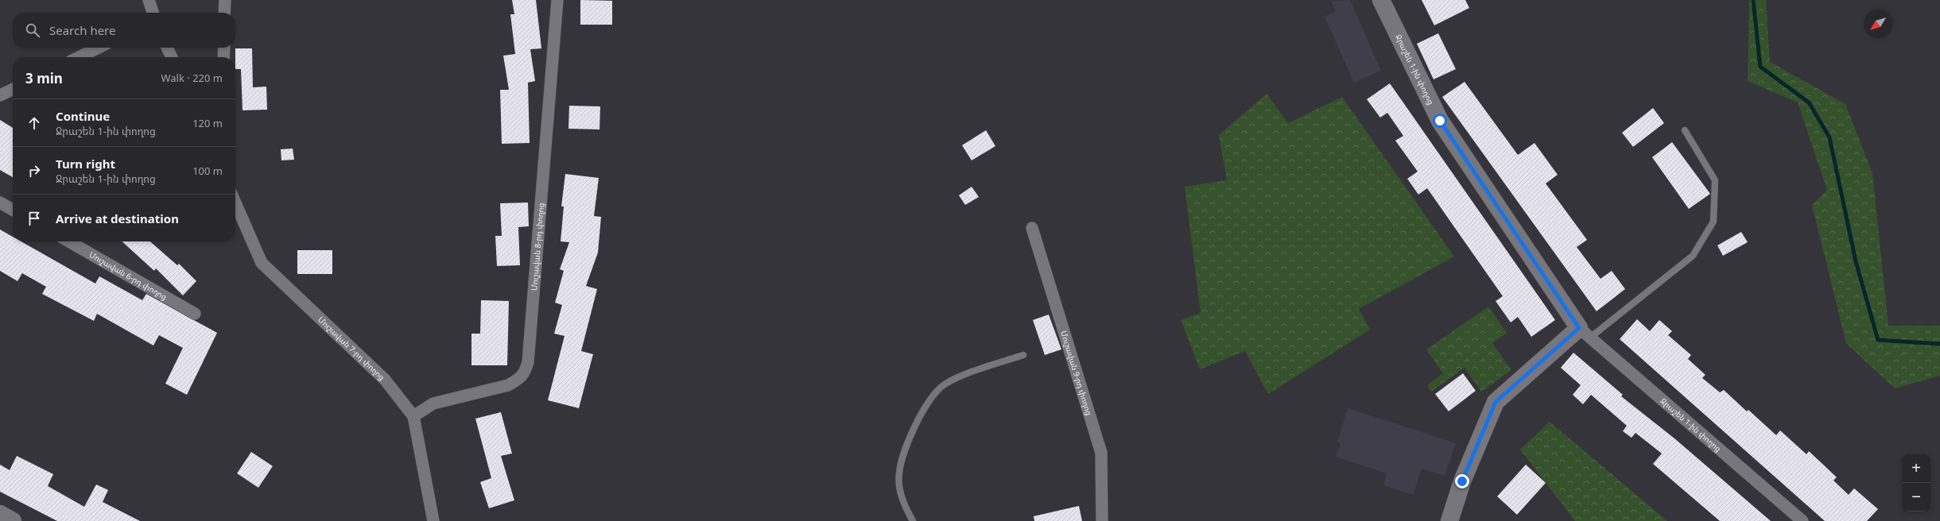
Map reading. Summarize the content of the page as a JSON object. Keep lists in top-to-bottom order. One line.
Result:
{"streets":{"street":["Ջրաշեն 1-ին փողոց","Մուշավան 8-րդ փողոց","Մուշավան 6-րդ փողոց","Մուշավան 7-րդ փողոց","Մուշավան 9-րդ փողոց"]},"crossings":[["Մուշավան 8-րդ փողոց","Մուշավան 7-րդ փողոց"]],"north":"bottom left","page":{"search":"Search here","heading":["3 min","Walk · 220 m"],"list":[["Continue","Ջրաշեն 1-ին փողոց","120 m"],["Turn right","Ջրաշեն 1-ին փողոց","100 m"],"Arrive at destination"],"map_buttons":["+","−"]}}
